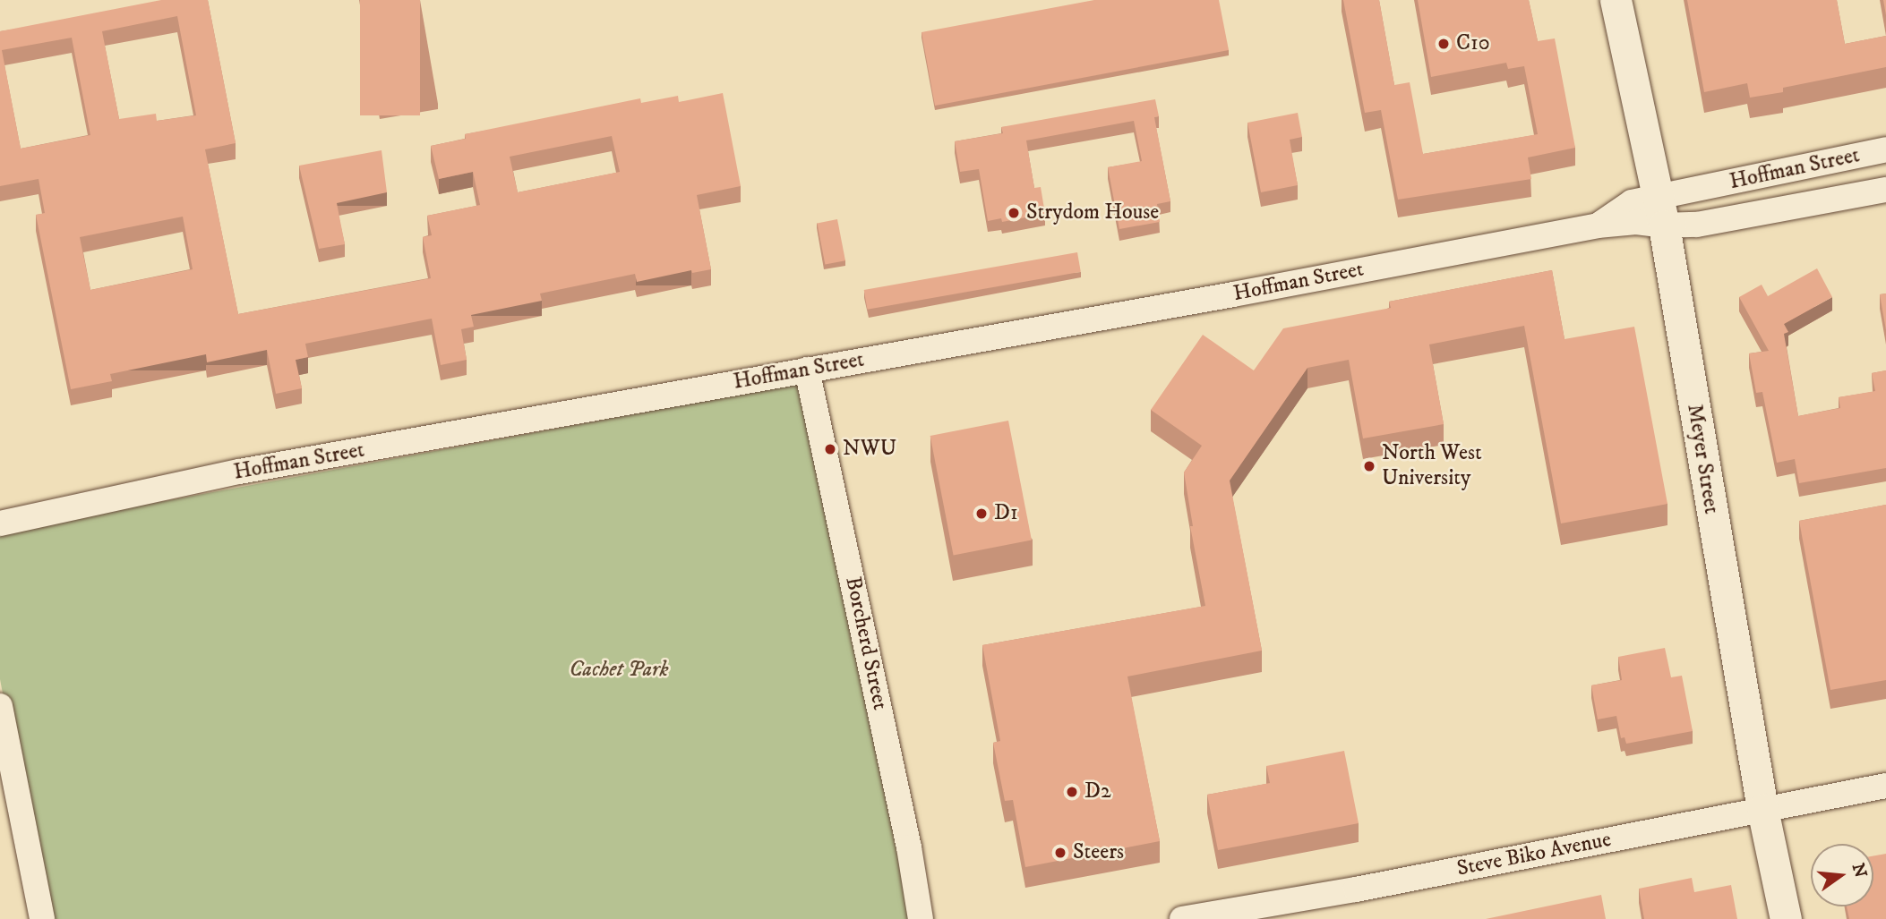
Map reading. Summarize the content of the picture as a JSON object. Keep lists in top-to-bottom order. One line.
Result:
{"streets":{"street":["Hoffman Street","Meyer Street","Borcherd Street","Steve Biko Avenue"]},"crossings":[["Hoffman Street","Meyer Street"],["Hoffman Street","Borcherd Street"],["Meyer Street","Steve Biko Avenue"]],"parks":["Cachet Park"],"places":["C10","Strydom House","NWU","North West University","D1","D2","Steers"],"north":"right"}
